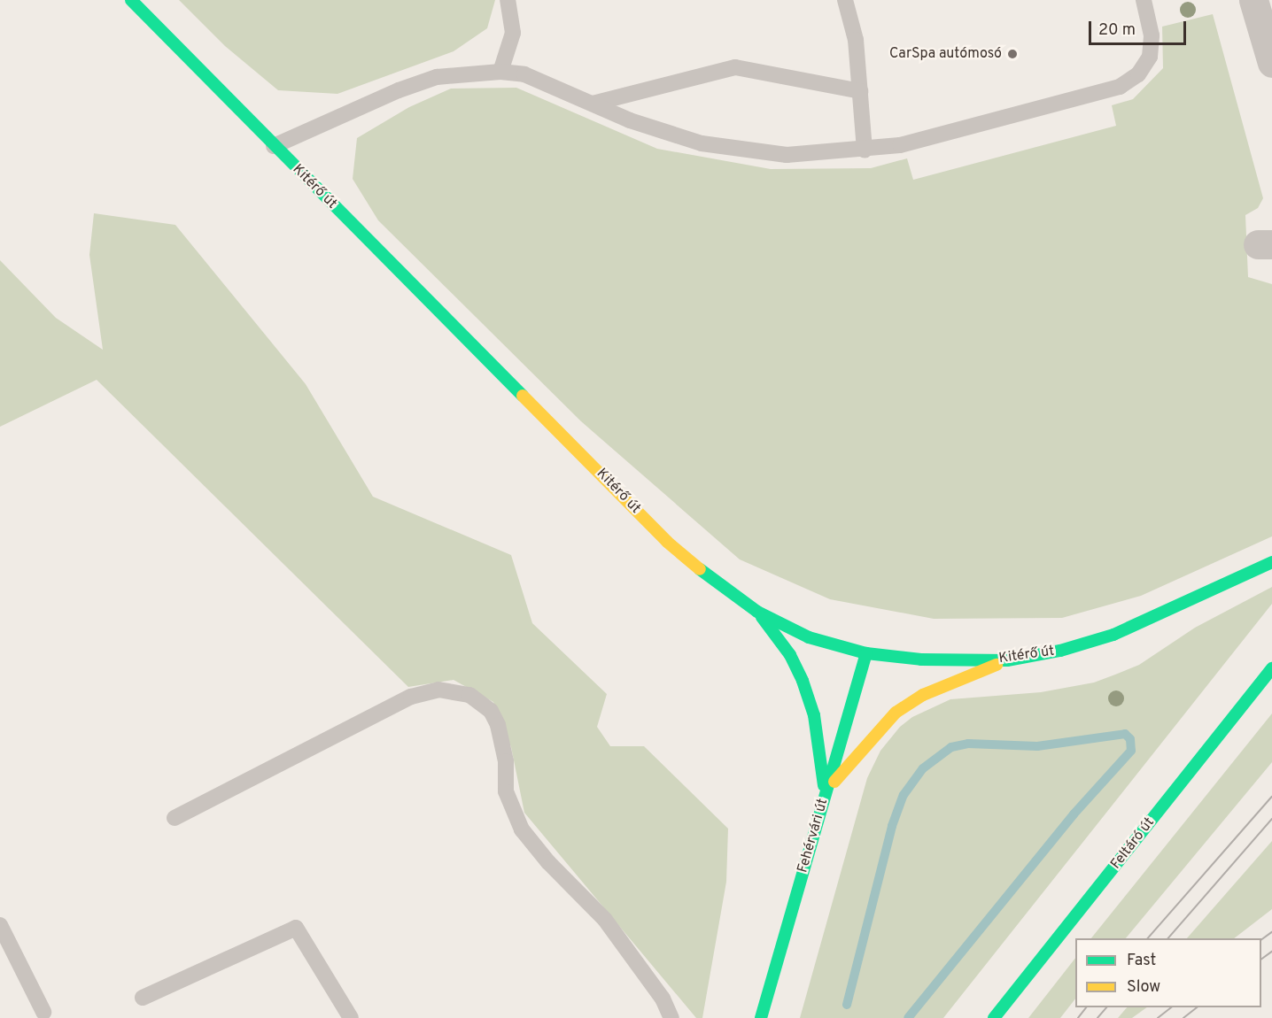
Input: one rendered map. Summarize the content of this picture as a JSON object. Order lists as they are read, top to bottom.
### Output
{
  "streets": {
    "main road": ["Kitérő út", "Fehérvári út", "Feltáró út"]
  },
  "crossings": [
    ["Kitérő út", "Fehérvári út"]
  ],
  "places": ["CarSpa autómosó"],
  "legend": ["Fast", "Slow"],
  "scale_bar": "20 m"
}
